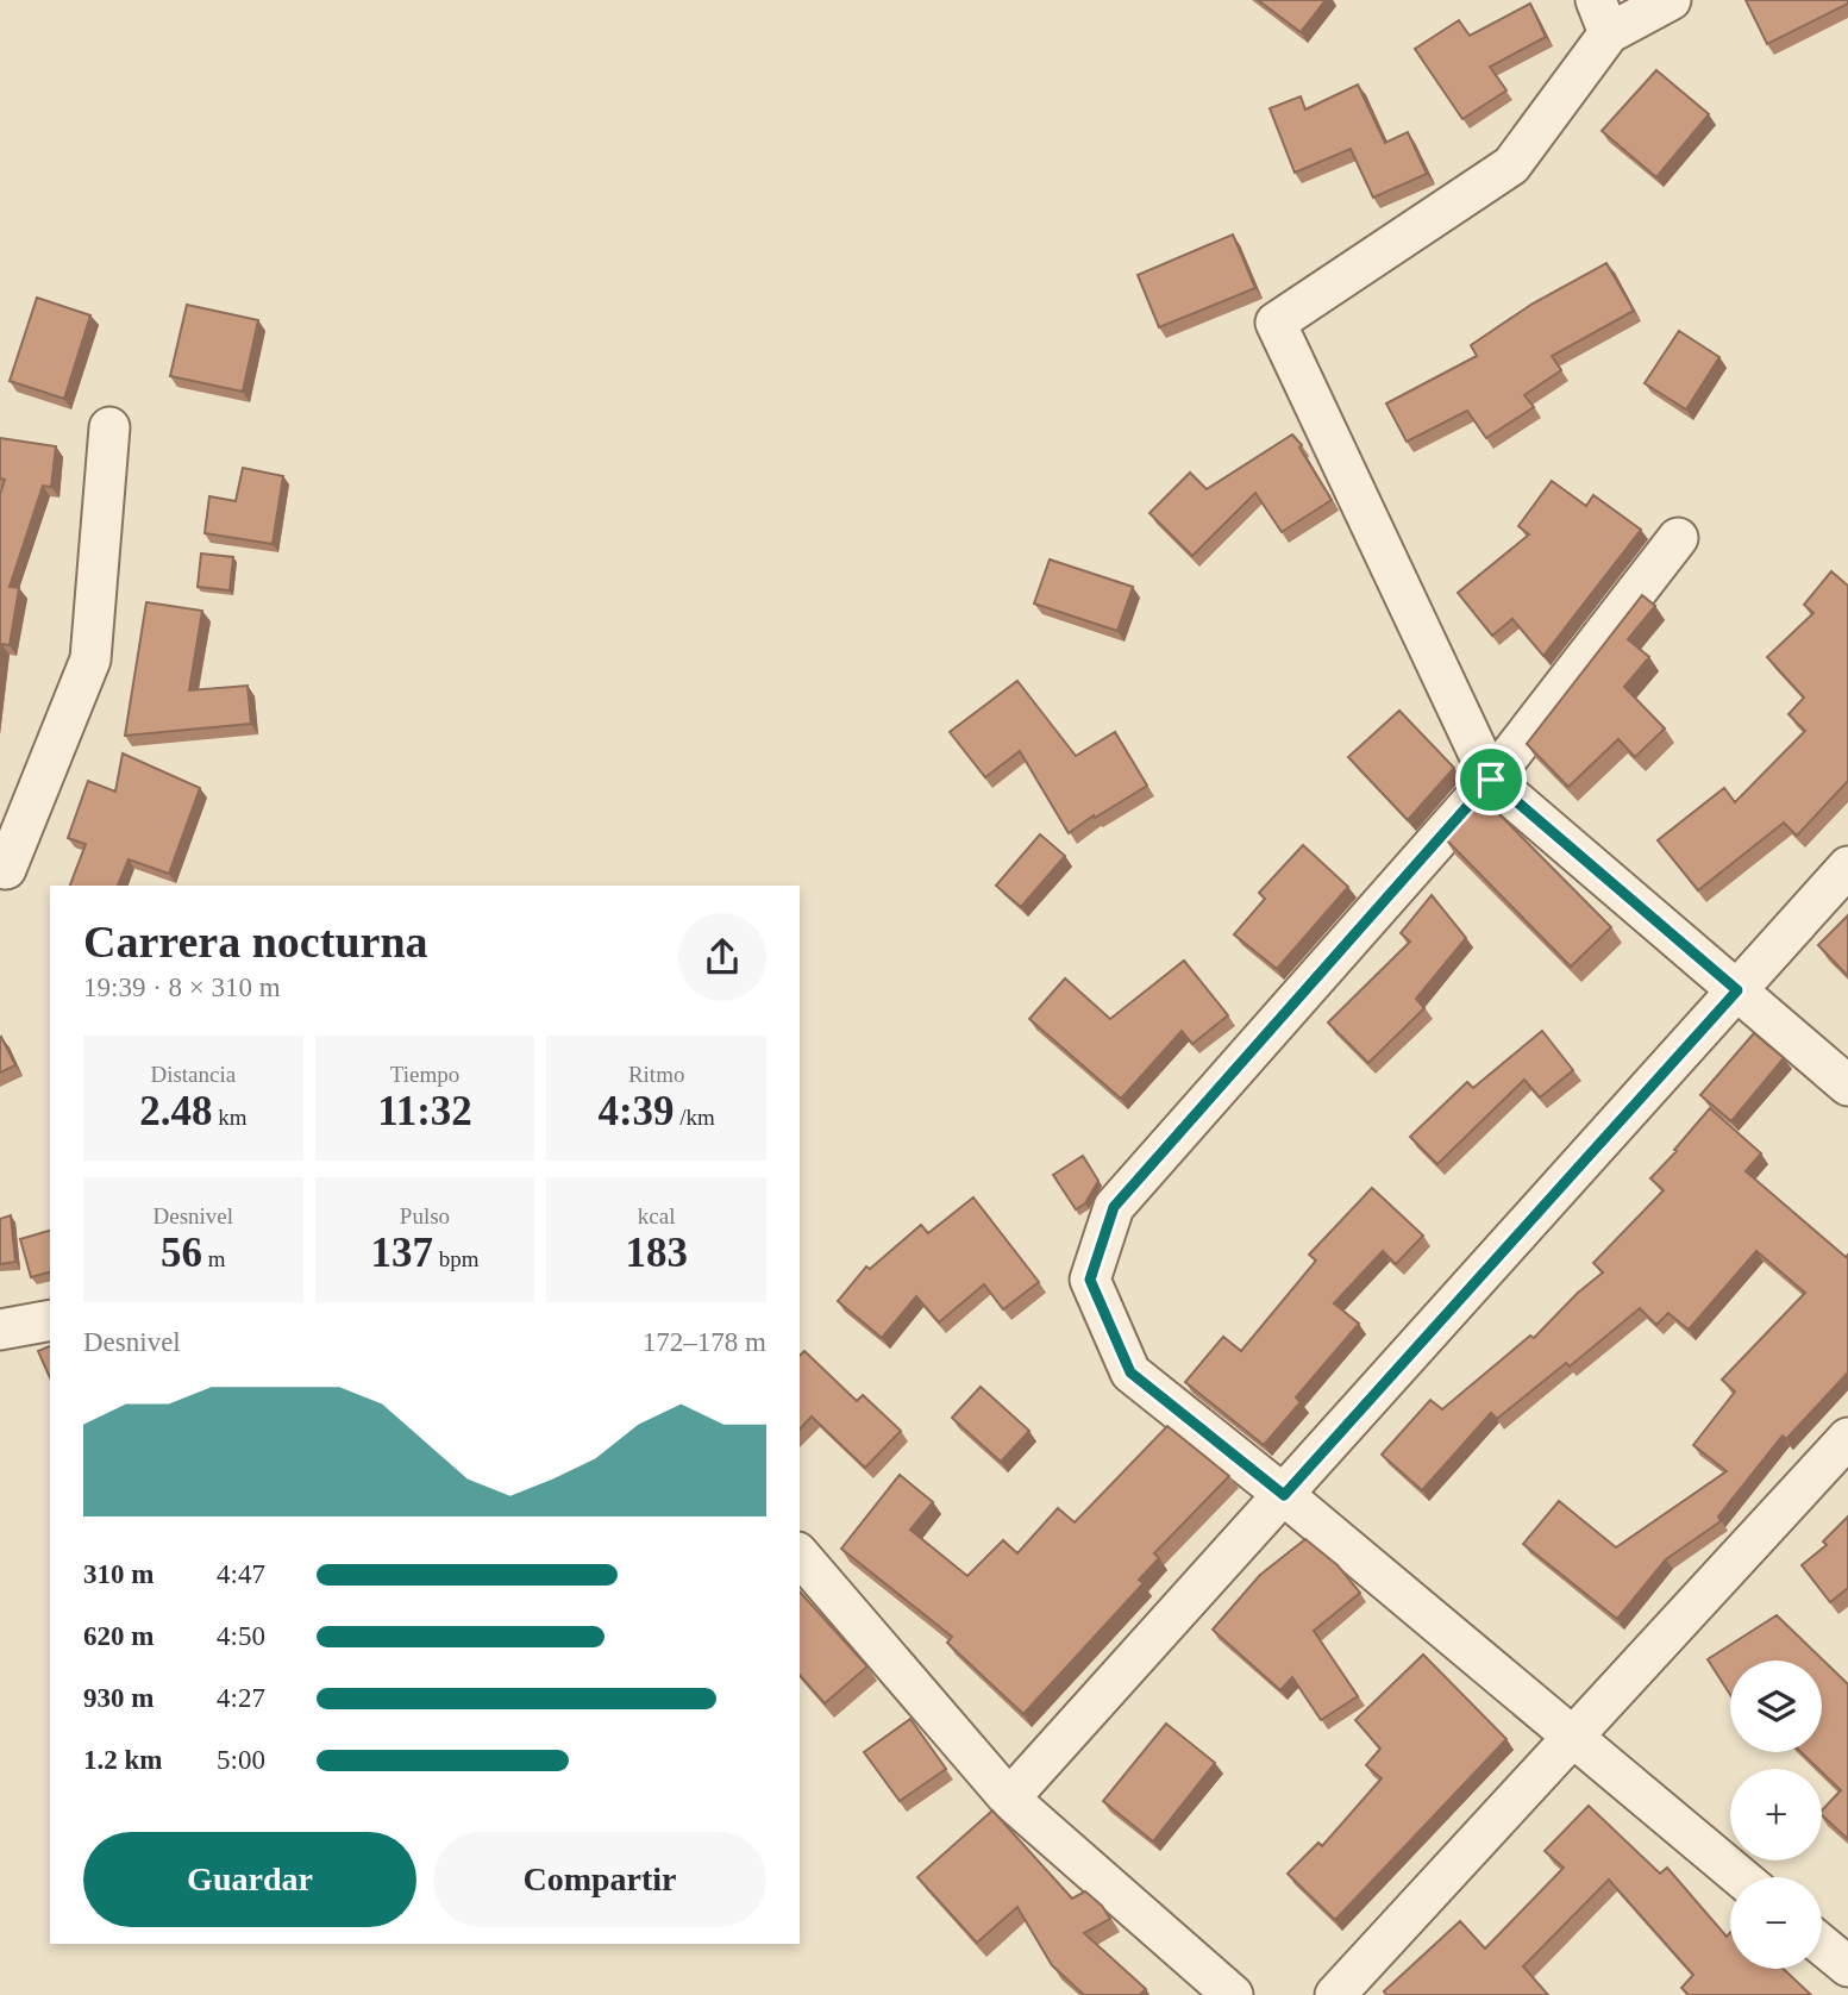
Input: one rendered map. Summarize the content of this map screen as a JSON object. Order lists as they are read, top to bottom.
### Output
{
  "page": {
    "heading": ["Carrera nocturna", "19:39 · 8 × 310 m"],
    "stats": [
      ["Distancia", "2.48 km"],
      ["Tiempo", "11:32"],
      ["Ritmo", "4:39 /km"],
      ["Desnivel", "56 m"],
      ["Pulso", "137 bpm"],
      ["kcal", "183"]
    ],
    "chart": ["Desnivel", "172–178 m"],
    "list": [
      {
        "name": "310 m",
        "note": "4:47"
      },
      {
        "name": "620 m",
        "note": "4:50"
      },
      {
        "name": "930 m",
        "note": "4:27"
      },
      {
        "name": "1.2 km",
        "note": "5:00"
      }
    ],
    "map_buttons": ["+", "−"],
    "buttons": ["Guardar", "Compartir"]
  }
}
